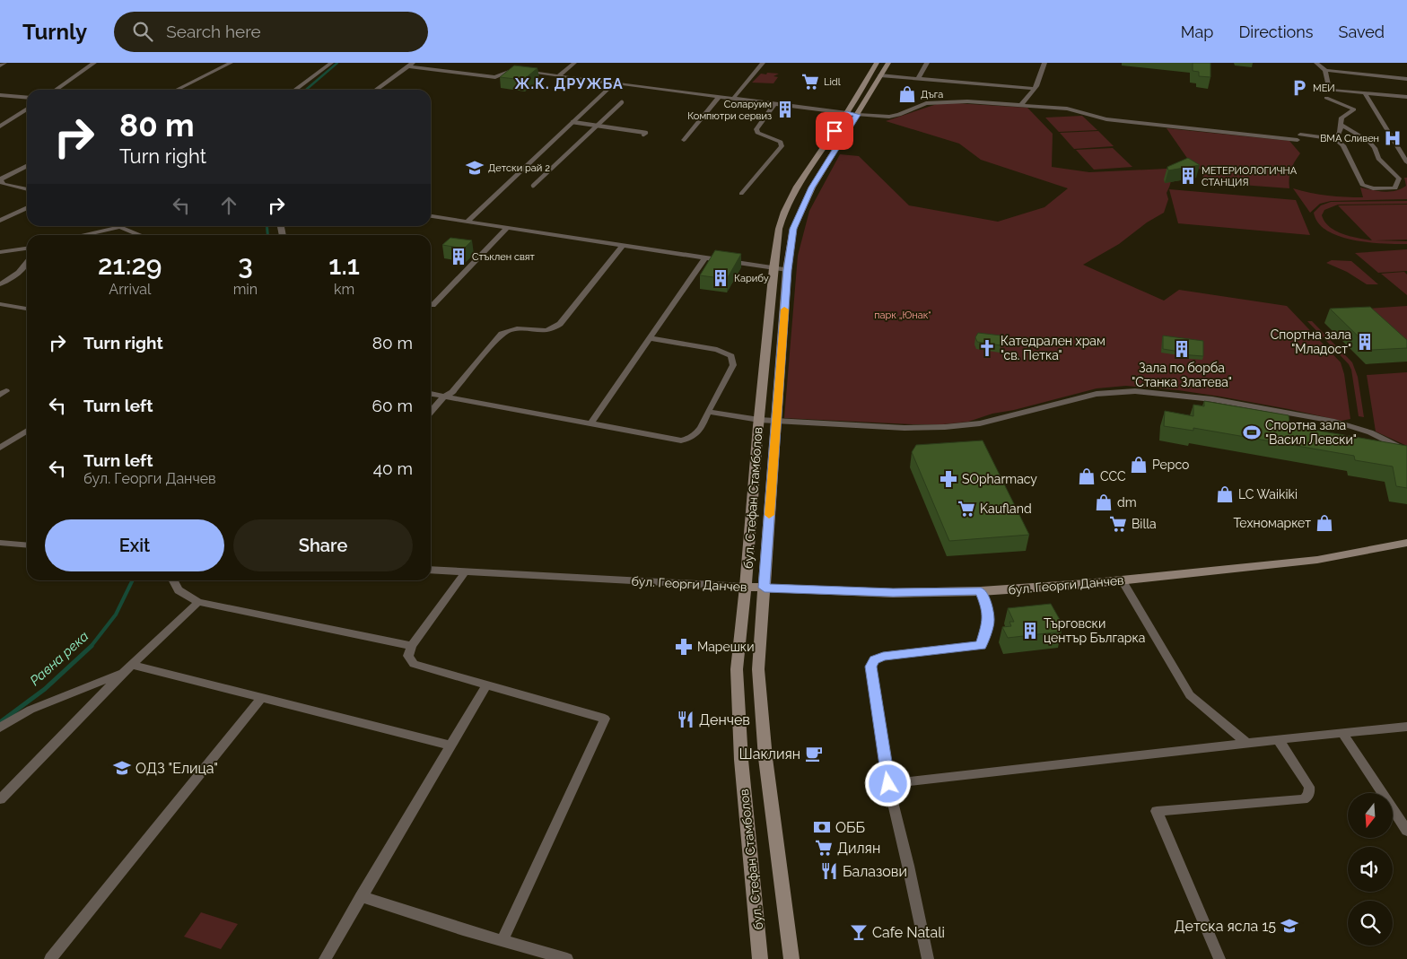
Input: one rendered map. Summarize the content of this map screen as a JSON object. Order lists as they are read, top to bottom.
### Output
{
  "streets": {
    "main road": ["бул. Стефан Стамболов", "бул. Георги Данчев"]
  },
  "crossings": [
    ["бул. Стефан Стамболов", "бул. Георги Данчев"]
  ],
  "districts": ["Ж.К. ДРУЖБА"],
  "water": ["Равна река"],
  "parks": ["парк „Юнак“"],
  "places": {
    "supermarket": [
      "Lidl",
      "Kaufland",
      "Billa",
      "Дилян"
    ],
    "parking": ["МЕИ"],
    "shop": [
      "Дъга",
      "Pepco",
      "CCC",
      "LC Waikiki",
      "dm",
      "Техномаркет"
    ],
    "building": [
      "Соларуим Компютри сервиз",
      "МЕТЕРИОЛОГИЧНА СТАНЦИЯ",
      "Стъклен свят",
      "Карибу",
      "Спортна зала \"Младост\"",
      "Зала по борба \"Станка Златева\"",
      "Търговски център Българка"
    ],
    "hospital": ["ВМА Сливен"],
    "school or university": ["Детски рай 2", "ОДЗ \"Елица\"", "Детска ясла 15"],
    "church": ["Катедрален храм \"св. Петка\""],
    "sports": ["Спортна зала \"Васил Левски\""],
    "pharmacy": ["SOpharmacy", "Марешки"],
    "restaurant": ["Денчев", "Балазови"],
    "cafe": ["Шаклиян"],
    "bank": ["ОББ"],
    "bar": ["Cafe Natali"]
  },
  "north": "bottom",
  "page": {
    "header": "Turnly",
    "search": "Search here",
    "nav": ["Map", "Directions", "Saved"],
    "turn": ["80 m", "Turn right"],
    "eta": [
      "21:29",
      "Arrival",
      "3",
      "min",
      "1.1",
      "km"
    ],
    "list": [
      {
        "name": "Turn right",
        "value": "80 m"
      },
      {
        "name": "Turn left",
        "value": "60 m"
      },
      {
        "name": "Turn left",
        "note": "бул. Георги Данчев",
        "value": "40 m"
      }
    ],
    "buttons": ["Exit", "Share"]
  }
}
